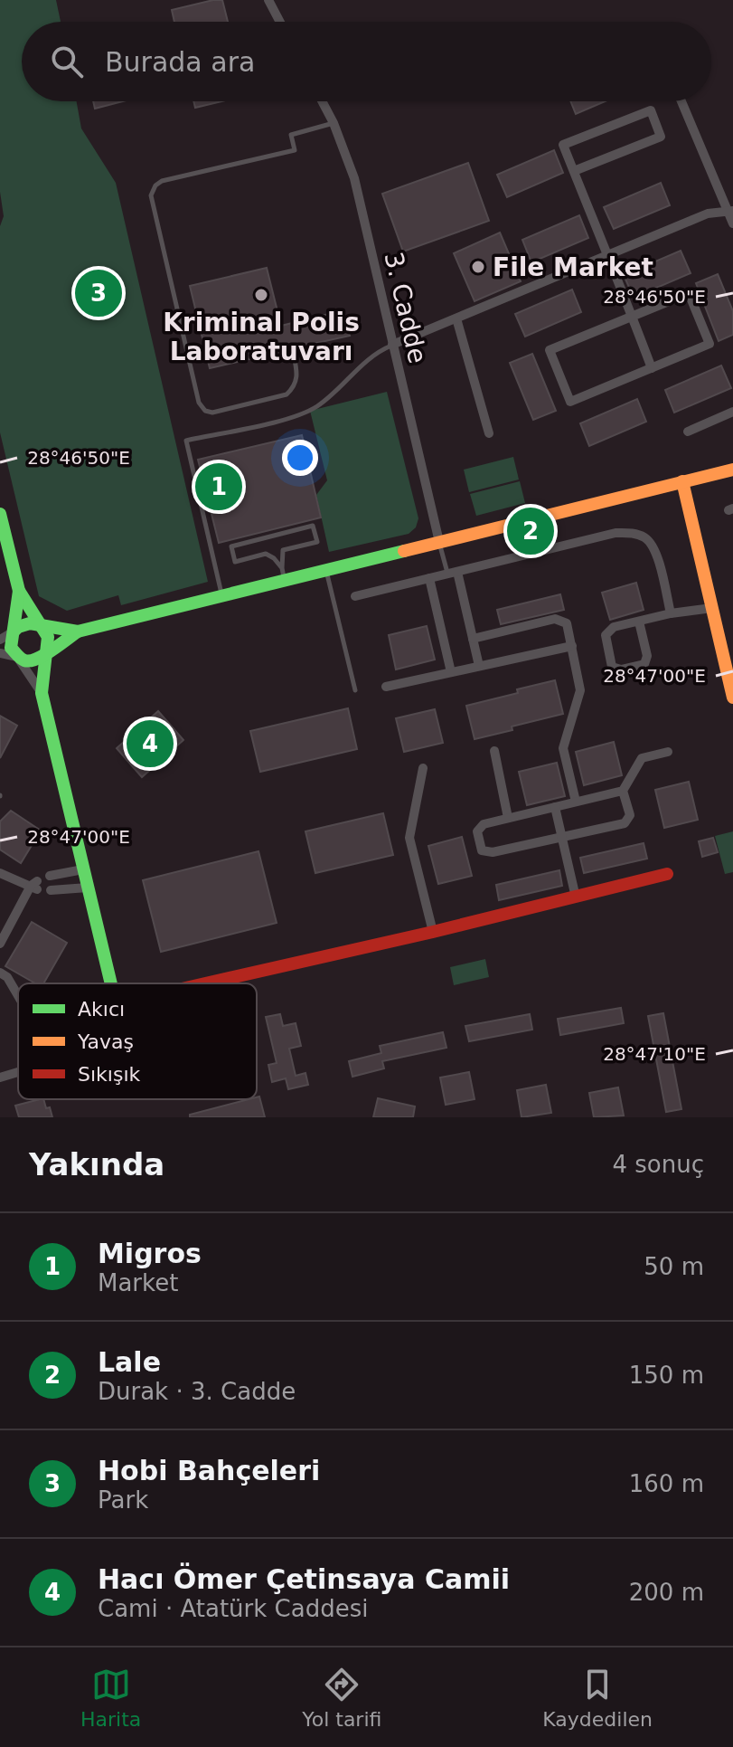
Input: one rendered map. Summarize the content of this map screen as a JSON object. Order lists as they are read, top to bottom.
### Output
{
  "streets": {
    "street": ["3. Cadde"]
  },
  "places": ["File Market", "Kriminal Polis Laboratuvarı"],
  "legend": ["Akıcı", "Yavaş", "Sıkışık"],
  "page": {
    "search": "Burada ara",
    "pins": [
      "3",
      "1",
      "2",
      "4"
    ],
    "heading": ["Yakında", "4 sonuç"],
    "list": [
      {
        "mark": "1",
        "name": "Migros",
        "note": "Market",
        "value": "50 m"
      },
      {
        "mark": "2",
        "name": "Lale",
        "note": "Durak · 3. Cadde",
        "value": "150 m"
      },
      {
        "mark": "3",
        "name": "Hobi Bahçeleri",
        "note": "Park",
        "value": "160 m"
      },
      {
        "mark": "4",
        "name": "Hacı Ömer Çetinsaya Camii",
        "note": "Cami · Atatürk Caddesi",
        "value": "200 m"
      }
    ],
    "nav": ["Harita", "Yol tarifi", "Kaydedilen"]
  },
  "coordinates": ["28°46'50\"E", "28°47'00\"E", "28°47'10\"E"]
}
